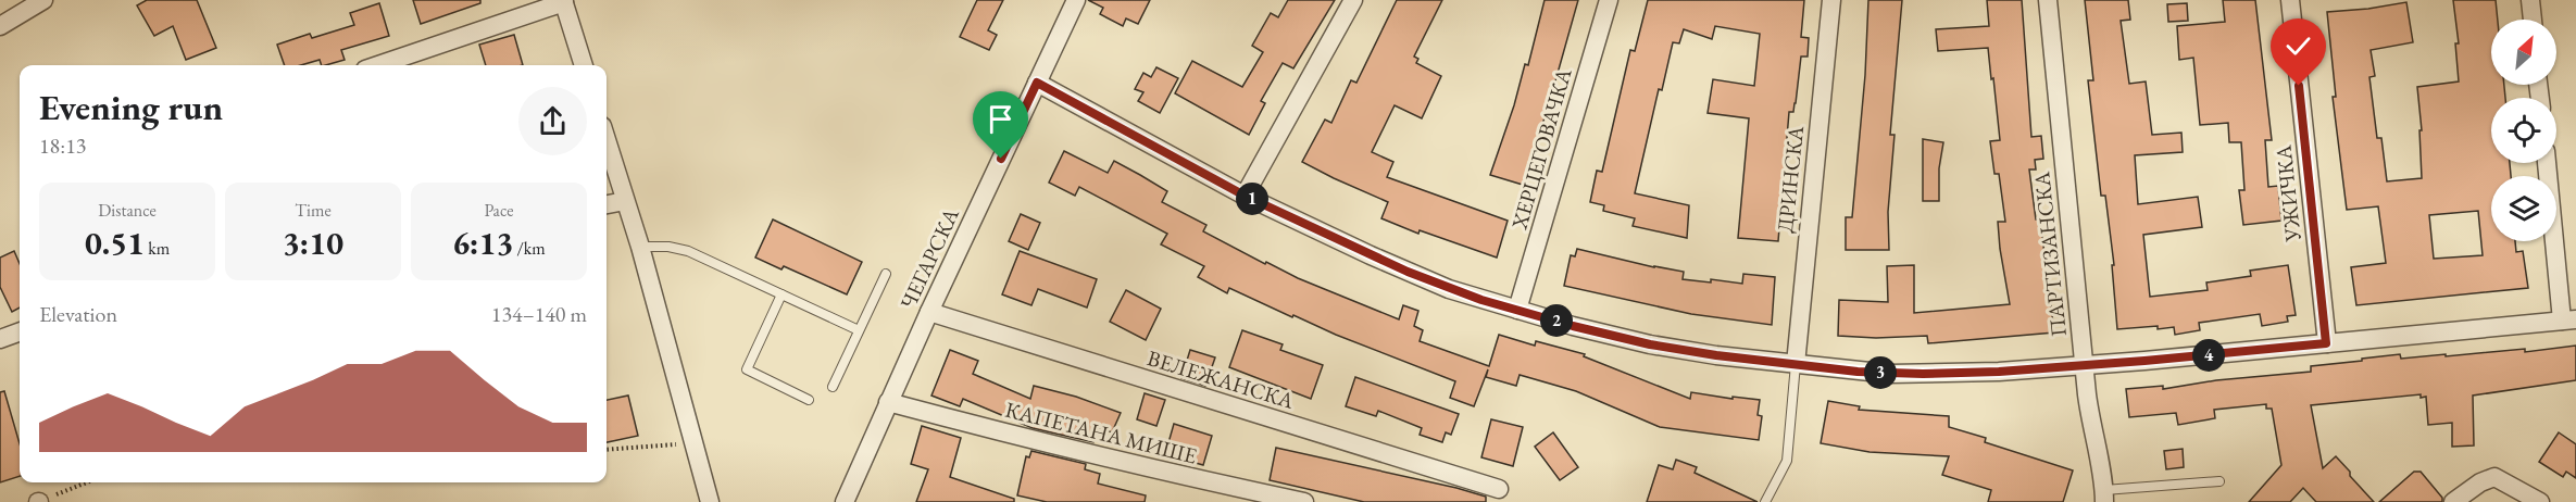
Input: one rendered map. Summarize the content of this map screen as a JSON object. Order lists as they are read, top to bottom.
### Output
{
  "streets": {
    "street": [
      "ХЕРЦЕГОВАЧКА",
      "ДРИНСКА",
      "УЖИЧКА",
      "ПАРТИЗАНСКА",
      "ЧЕГАРСКА",
      "ВЕЛЕЖАНСКА",
      "КАПЕТАНА МИШЕ"
    ]
  },
  "crossings": [
    ["ЧЕГАРСКА", "ВЕЛЕЖАНСКА"],
    ["ЧЕГАРСКА", "КАПЕТАНА МИШЕ"]
  ],
  "north": "top right",
  "page": {
    "heading": ["Evening run", "18:13"],
    "stats": [
      ["Distance", "0.51 km"],
      ["Time", "3:10"],
      ["Pace", "6:13 /km"]
    ],
    "pins": [
      "1",
      "2",
      "4",
      "3"
    ],
    "chart": ["Elevation", "134–140 m"]
  }
}
